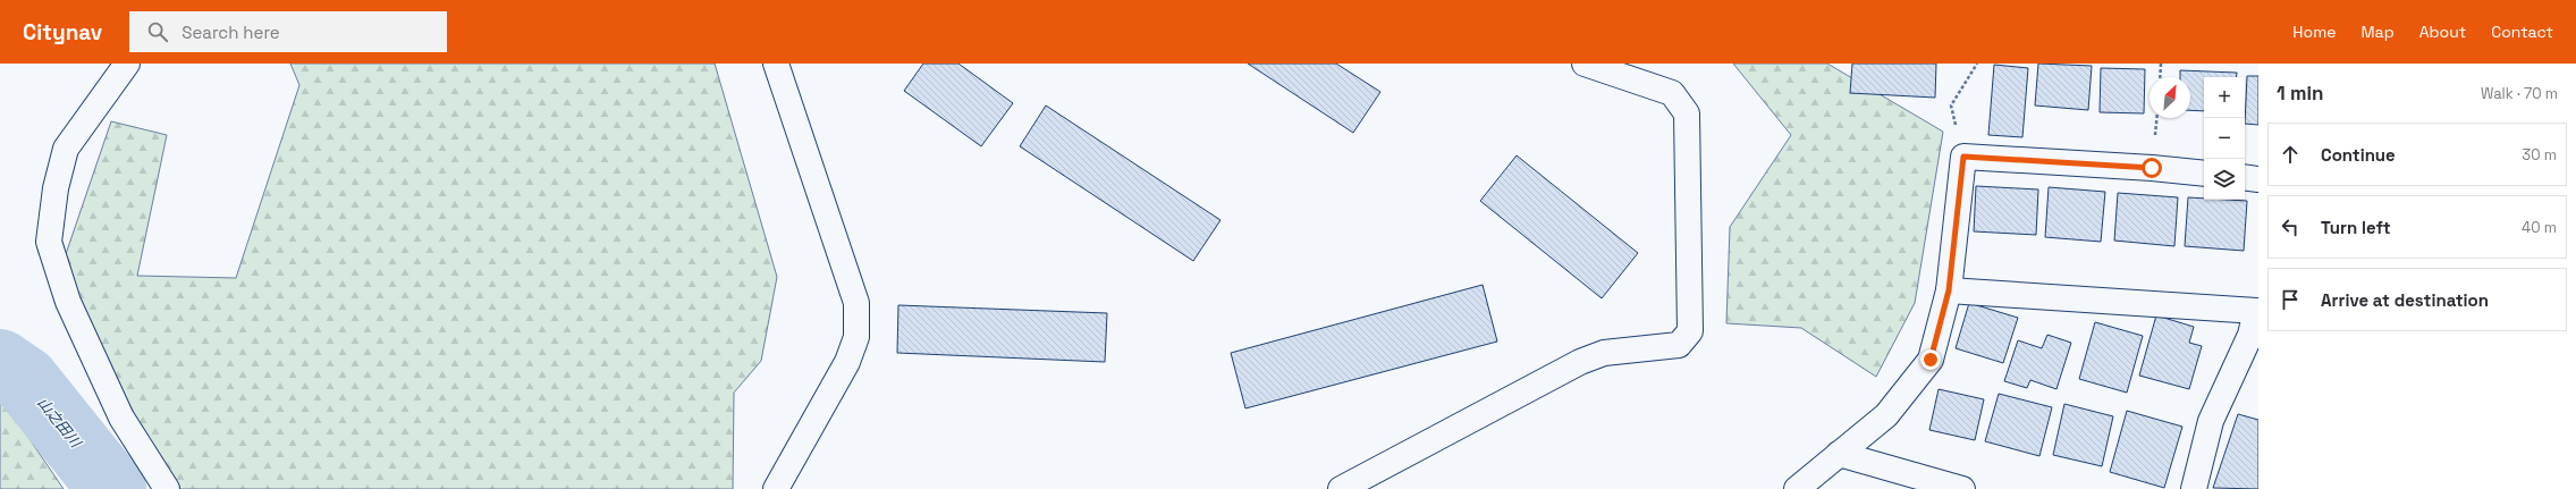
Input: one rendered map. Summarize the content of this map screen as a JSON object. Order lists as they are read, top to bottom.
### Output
{
  "water": ["山之田川"],
  "north": "top right",
  "page": {
    "header": "Citynav",
    "search": "Search here",
    "nav": [
      "Home",
      "Map",
      "About",
      "Contact"
    ],
    "heading": ["1 min", "Walk · 70 m"],
    "map_buttons": ["+", "−"],
    "list": [
      ["Continue", "30 m"],
      ["Turn left", "40 m"],
      "Arrive at destination"
    ]
  }
}
